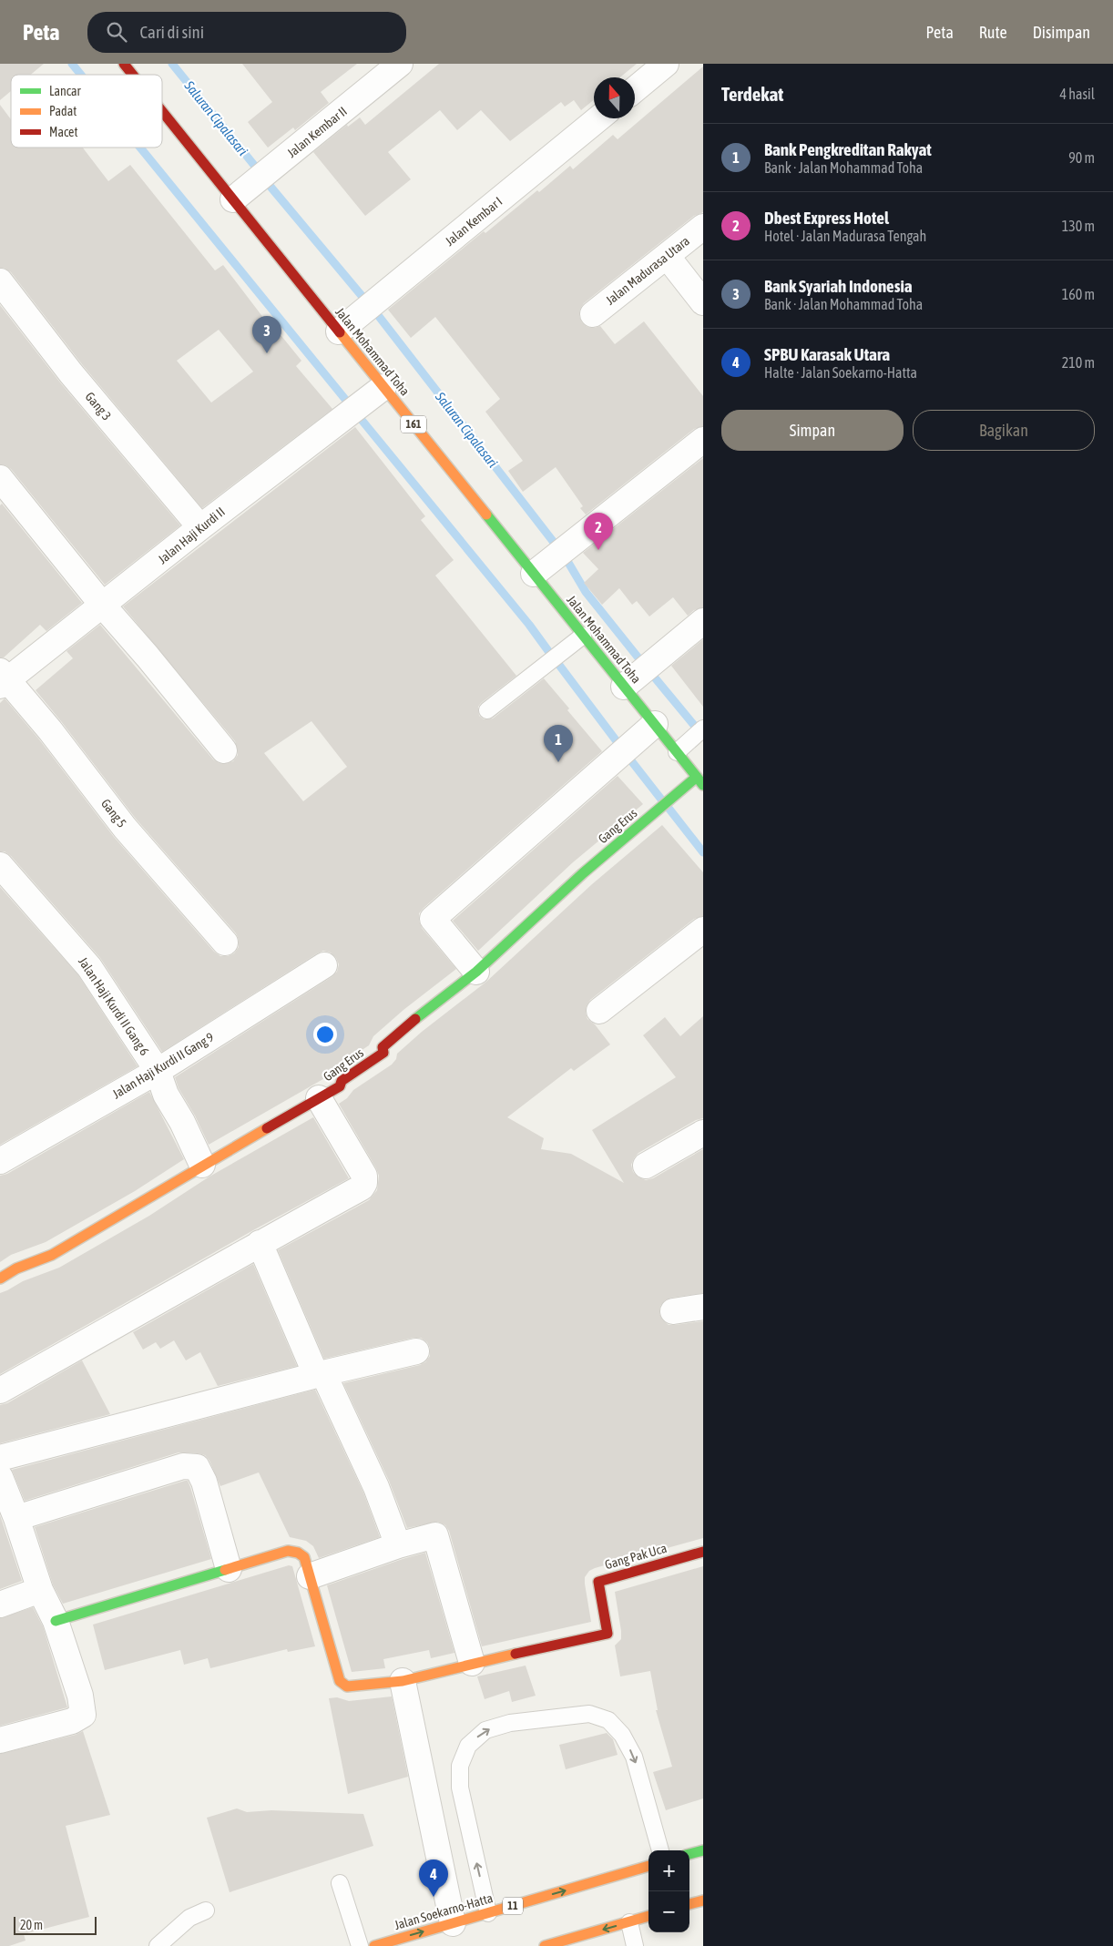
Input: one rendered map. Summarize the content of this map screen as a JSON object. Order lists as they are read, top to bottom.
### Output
{
  "streets": {
    "main road": [
      "Jalan Mohammad Toha",
      "161",
      "Gang Erus",
      "Gang Pak Uca",
      "11",
      "Jalan Soekarno-Hatta"
    ],
    "street": [
      "Jalan Kembar II",
      "Jalan Kembar I",
      "Jalan Madurasa Utara",
      "Gang 3",
      "Jalan Haji Kurdi II",
      "Gang 5",
      "Jalan Haji Kurdi II Gang 6",
      "Jalan Haji Kurdi II Gang 9"
    ]
  },
  "crossings": [
    ["Jalan Kembar II", "Jalan Mohammad Toha"],
    ["Jalan Kembar I", "Jalan Mohammad Toha"],
    ["Jalan Mohammad Toha", "Jalan Haji Kurdi II"],
    ["Jalan Mohammad Toha", "Gang Erus"],
    ["Gang 3", "Jalan Haji Kurdi II"],
    ["Jalan Haji Kurdi II", "Gang 5"],
    ["Gang Erus", "Jalan Haji Kurdi II Gang 6"],
    ["Jalan Haji Kurdi II Gang 6", "Jalan Haji Kurdi II Gang 9"]
  ],
  "water": ["Saluran Cipalasari"],
  "legend": ["Lancar", "Padat", "Macet"],
  "scale_bar": "20 m",
  "north": "top",
  "page": {
    "header": "Peta",
    "search": "Cari di sini",
    "nav": ["Peta", "Rute", "Disimpan"],
    "heading": ["Terdekat", "4 hasil"],
    "list": [
      {
        "mark": "1",
        "name": "Bank Pengkreditan Rakyat",
        "note": "Bank · Jalan Mohammad Toha",
        "value": "90 m"
      },
      {
        "mark": "2",
        "name": "Dbest Express Hotel",
        "note": "Hotel · Jalan Madurasa Tengah",
        "value": "130 m"
      },
      {
        "mark": "3",
        "name": "Bank Syariah Indonesia",
        "note": "Bank · Jalan Mohammad Toha",
        "value": "160 m"
      },
      {
        "mark": "4",
        "name": "SPBU Karasak Utara",
        "note": "Halte · Jalan Soekarno-Hatta",
        "value": "210 m"
      }
    ],
    "pins": [
      "3",
      "2",
      "1",
      "4"
    ],
    "buttons": ["Simpan", "Bagikan"],
    "map_buttons": ["+", "−"],
    "scale": "20 m"
  }
}
